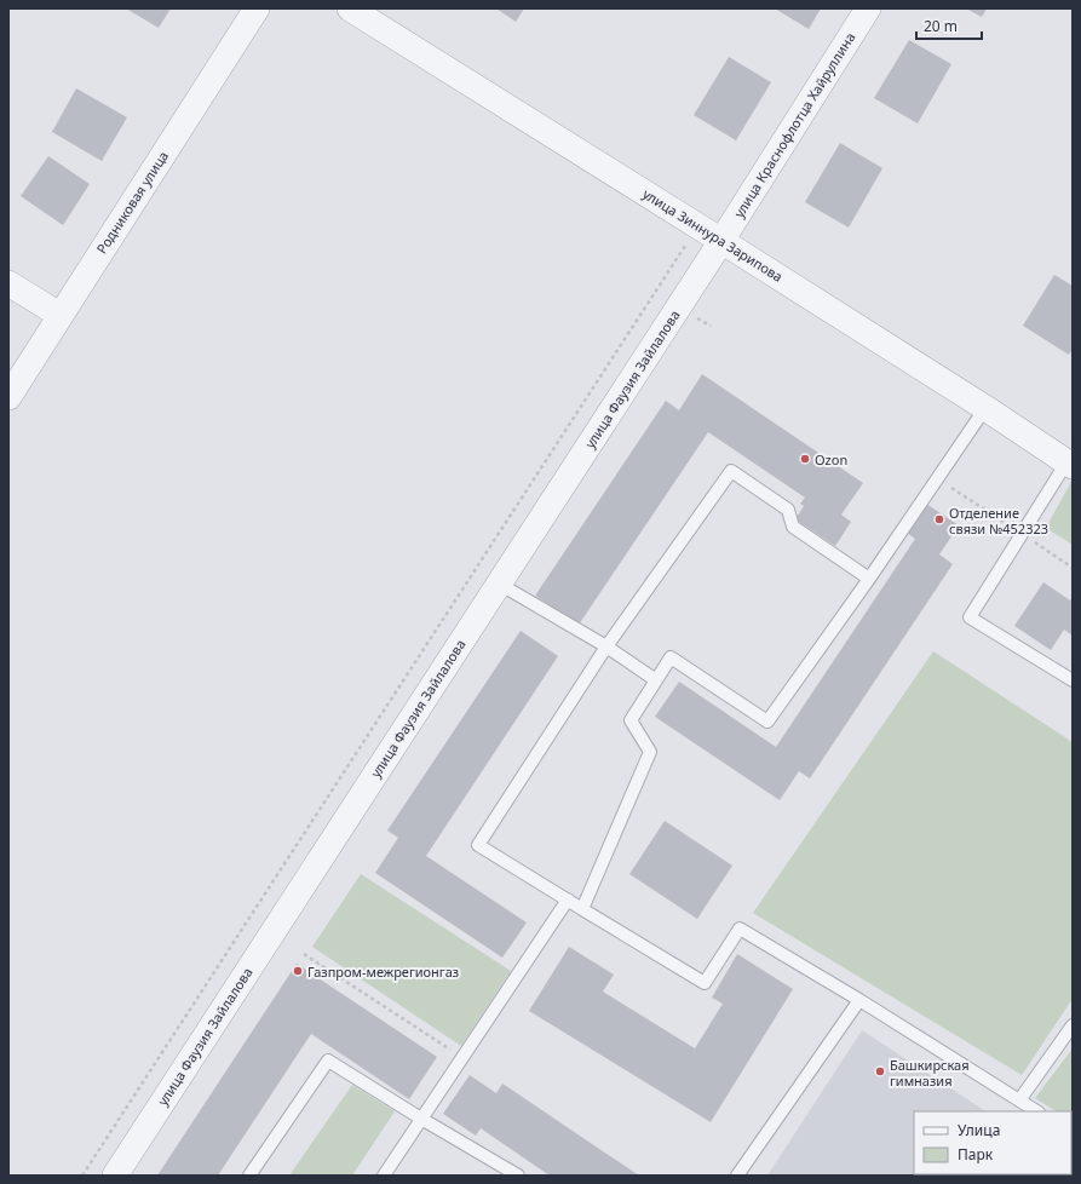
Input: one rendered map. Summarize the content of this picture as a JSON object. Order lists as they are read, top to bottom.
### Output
{
  "streets": {
    "street": [
      "улица Краснофлотца Хайруллина",
      "Родниковая улица",
      "улица Зиннура Зарипова",
      "улица Фаузия Зайлалова"
    ]
  },
  "crossings": [
    ["улица Краснофлотца Хайруллина", "улица Зиннура Зарипова"],
    ["улица Краснофлотца Хайруллина", "улица Фаузия Зайлалова"],
    ["улица Зиннура Зарипова", "улица Фаузия Зайлалова"]
  ],
  "places": [
    "Ozon",
    "Отделение связи №452323",
    "Газпром-межрегионгаз",
    "Башкирская гимназия"
  ],
  "legend": ["Улица", "Парк"],
  "scale_bar": "20 m"
}
